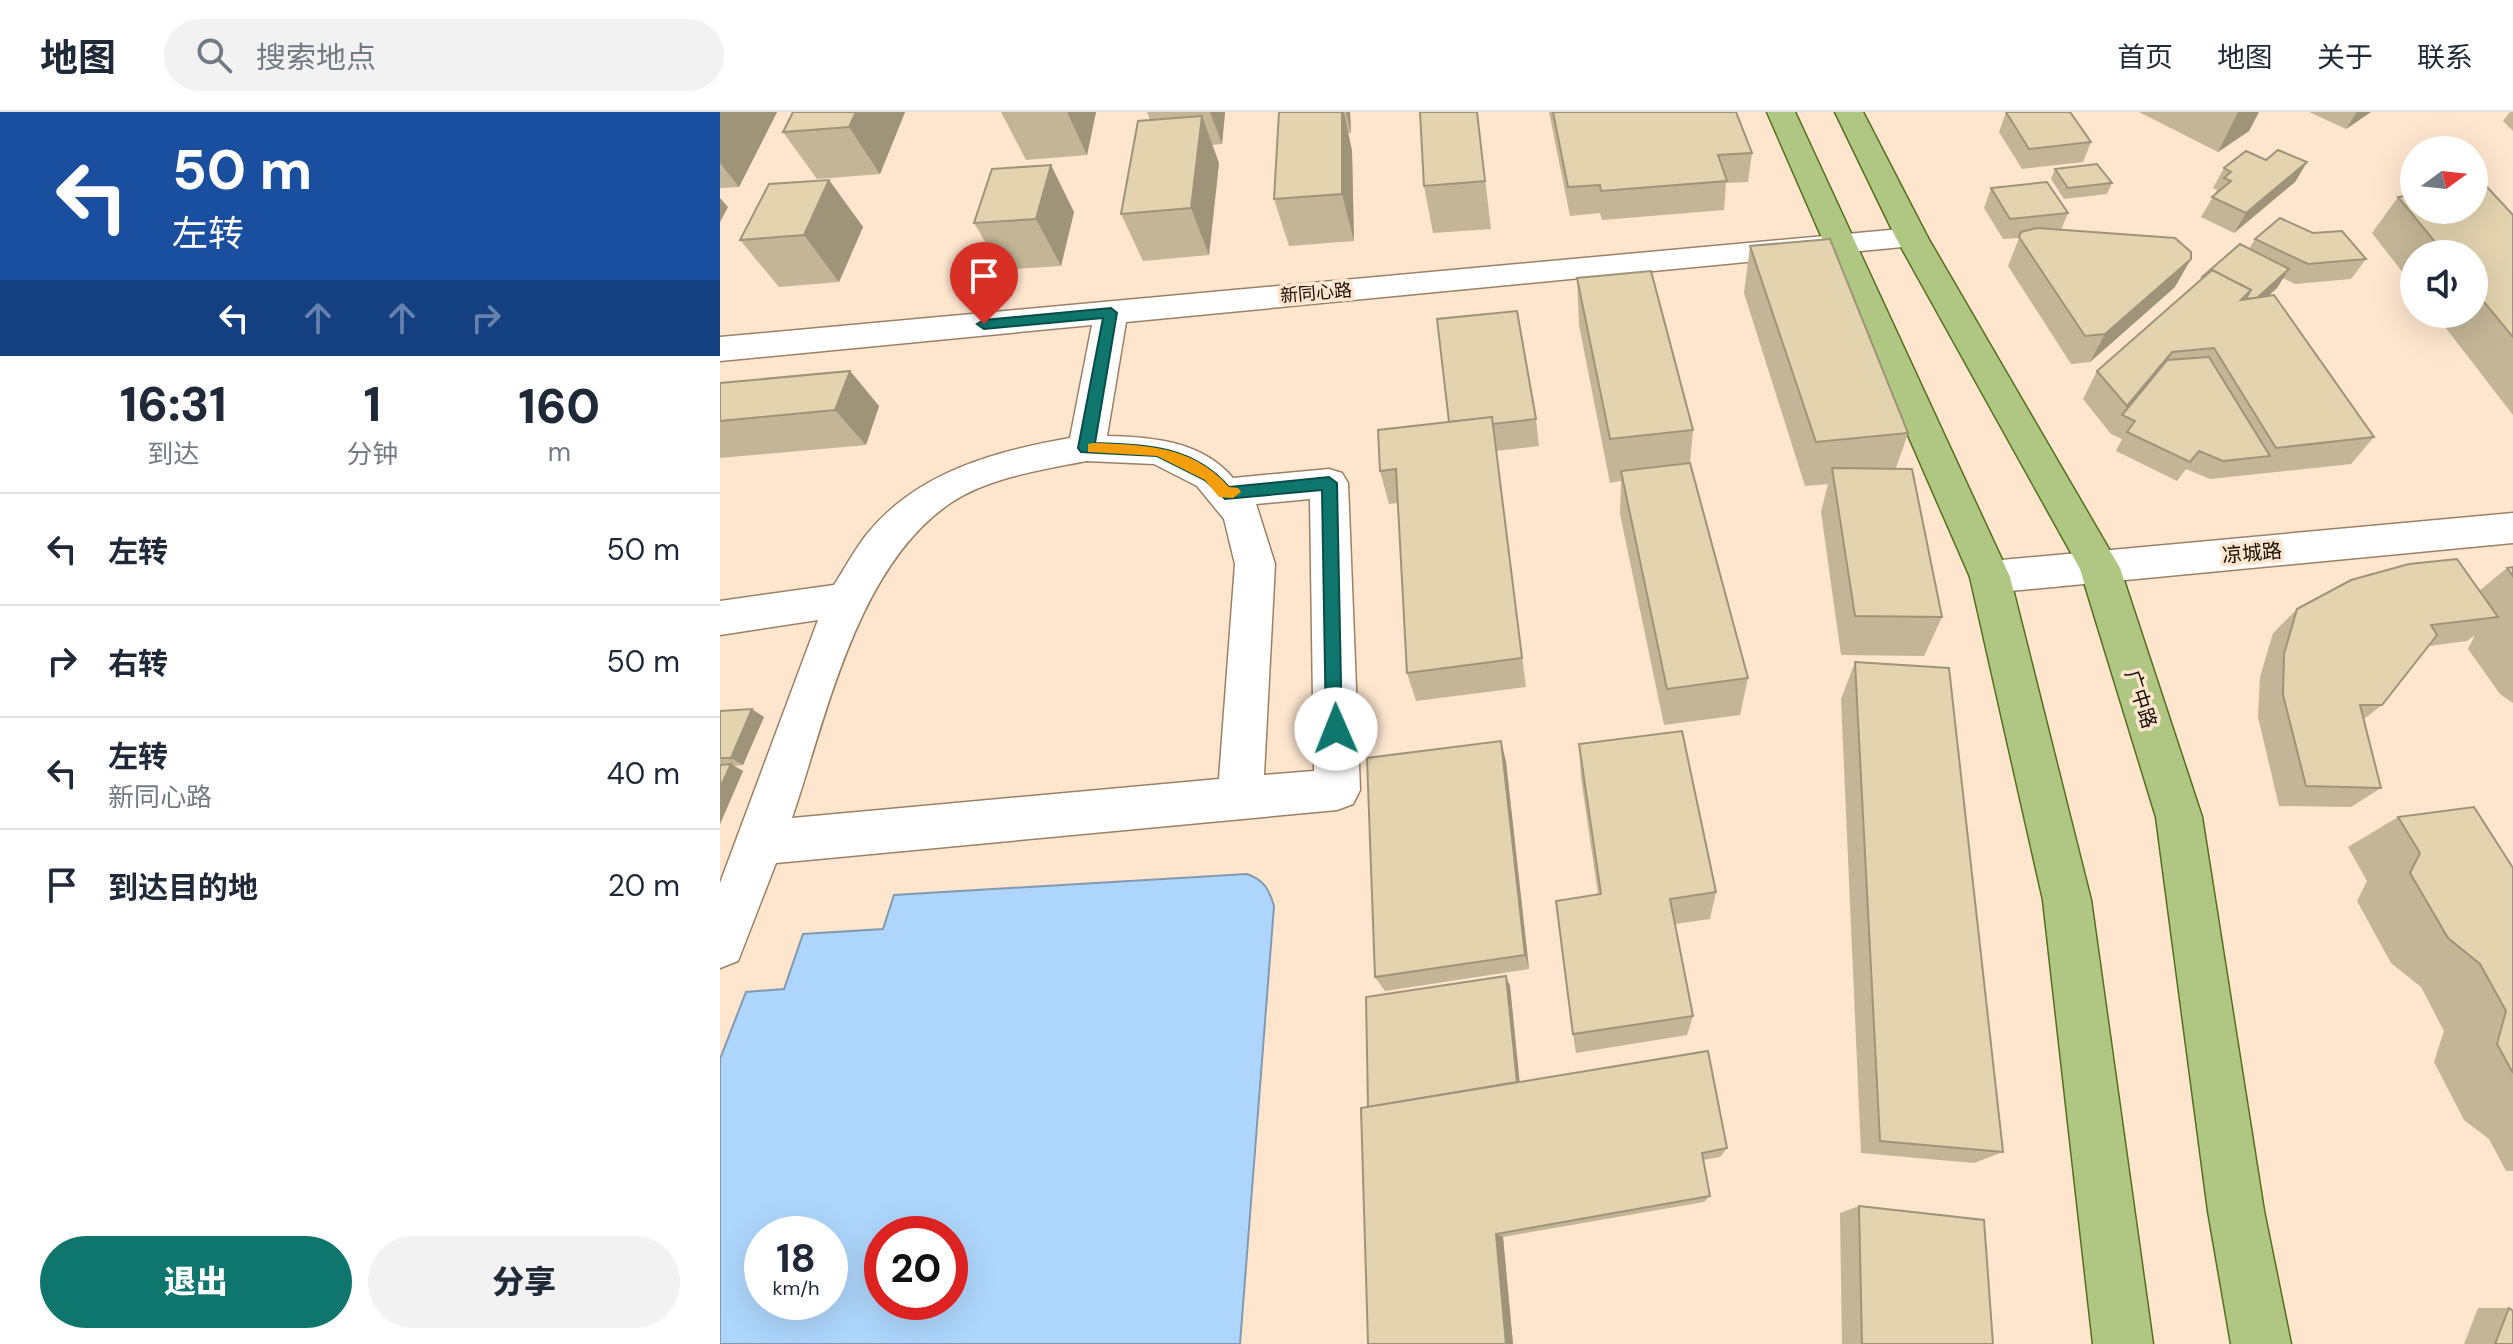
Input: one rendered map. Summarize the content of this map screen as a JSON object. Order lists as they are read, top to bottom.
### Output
{
  "streets": {
    "main road": ["广中路"],
    "street": ["新同心路", "凉城路"]
  },
  "crossings": [
    ["新同心路", "广中路"],
    ["凉城路", "广中路"]
  ],
  "north": "right",
  "page": {
    "header": "地图",
    "search": "搜索地点",
    "nav": [
      "首页",
      "地图",
      "关于",
      "联系"
    ],
    "turn": ["50 m", "左转"],
    "eta": [
      "16:31",
      "到达",
      "1",
      "分钟",
      "160",
      "m"
    ],
    "list": [
      {
        "name": "左转",
        "value": "50 m"
      },
      {
        "name": "右转",
        "value": "50 m"
      },
      {
        "name": "左转",
        "note": "新同心路",
        "value": "40 m"
      },
      {
        "name": "到达目的地",
        "value": "20 m"
      }
    ],
    "speed": "18 km/h",
    "limit": "20",
    "buttons": ["退出", "分享"]
  }
}
